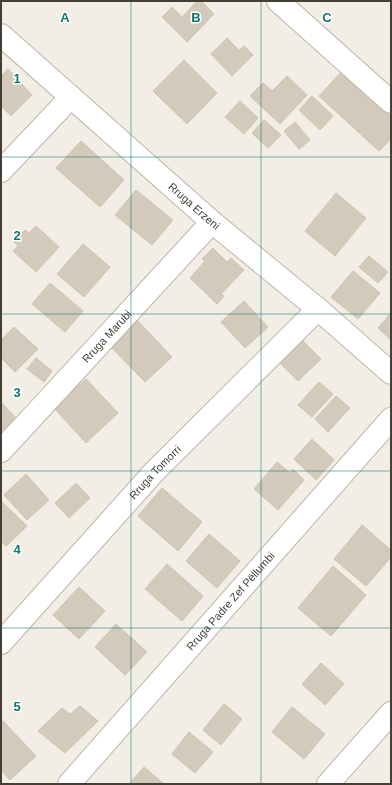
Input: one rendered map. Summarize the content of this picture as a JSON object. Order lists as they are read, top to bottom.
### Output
{
  "streets": {
    "street": [
      "Rruga Erzeni",
      "Rruga Marubi",
      "Rruga Tomorri",
      "Rruga Padre Zef Pëllumbi"
    ]
  },
  "crossings": [
    ["Rruga Erzeni", "Rruga Marubi"],
    ["Rruga Erzeni", "Rruga Tomorri"]
  ],
  "grid": {
    "columns": ["A", "B", "C"],
    "rows": [
      "1",
      "2",
      "3",
      "4",
      "5"
    ]
  }
}
